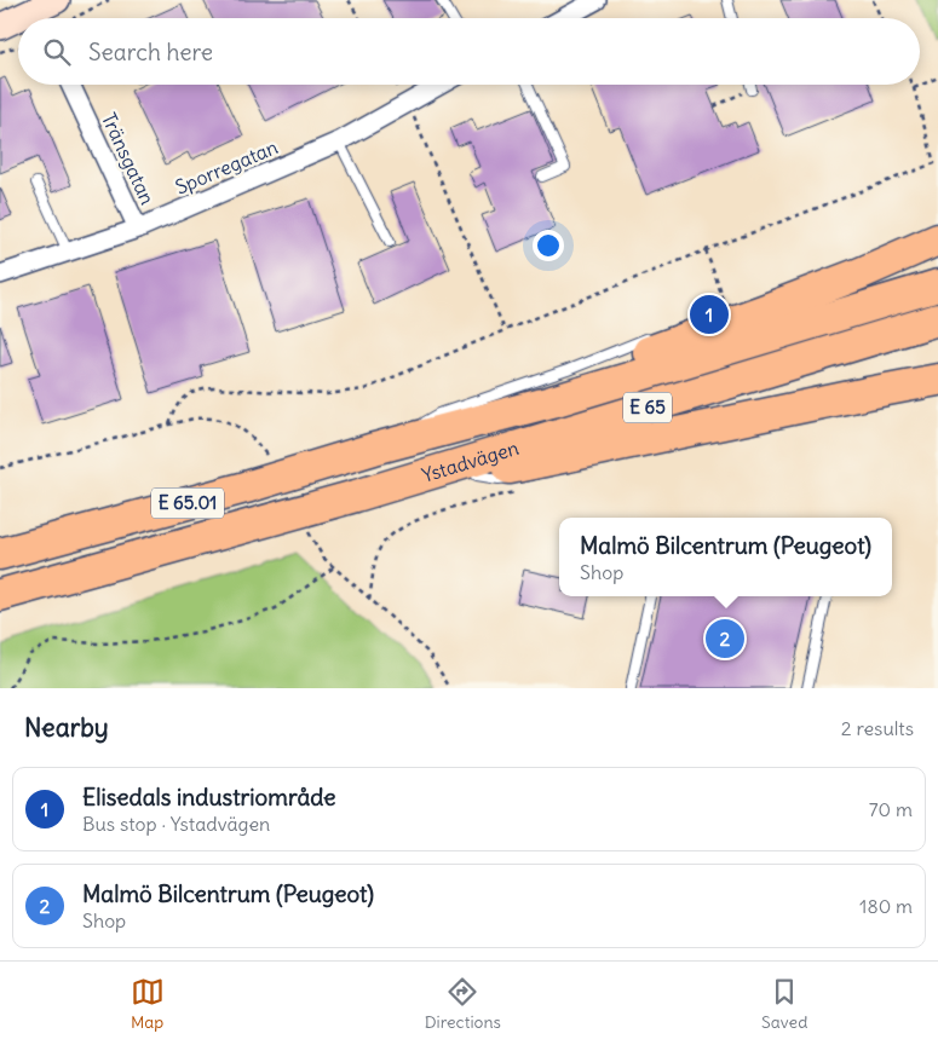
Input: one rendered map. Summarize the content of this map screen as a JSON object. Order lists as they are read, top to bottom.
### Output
{
  "streets": {
    "highway": ["E 65", "Ystadvägen", "E 65.01"],
    "street": ["Tränsgatan", "Sporregatan"]
  },
  "crossings": [
    ["Tränsgatan", "Sporregatan"]
  ],
  "page": {
    "search": "Search here",
    "pins": ["1", "2"],
    "popup": ["Malmö Bilcentrum (Peugeot)", "Shop"],
    "heading": ["Nearby", "2 results"],
    "list": [
      {
        "mark": "1",
        "name": "Elisedals industriområde",
        "note": "Bus stop · Ystadvägen",
        "value": "70 m"
      },
      {
        "mark": "2",
        "name": "Malmö Bilcentrum (Peugeot)",
        "note": "Shop",
        "value": "180 m"
      }
    ],
    "nav": ["Map", "Directions", "Saved"]
  }
}
